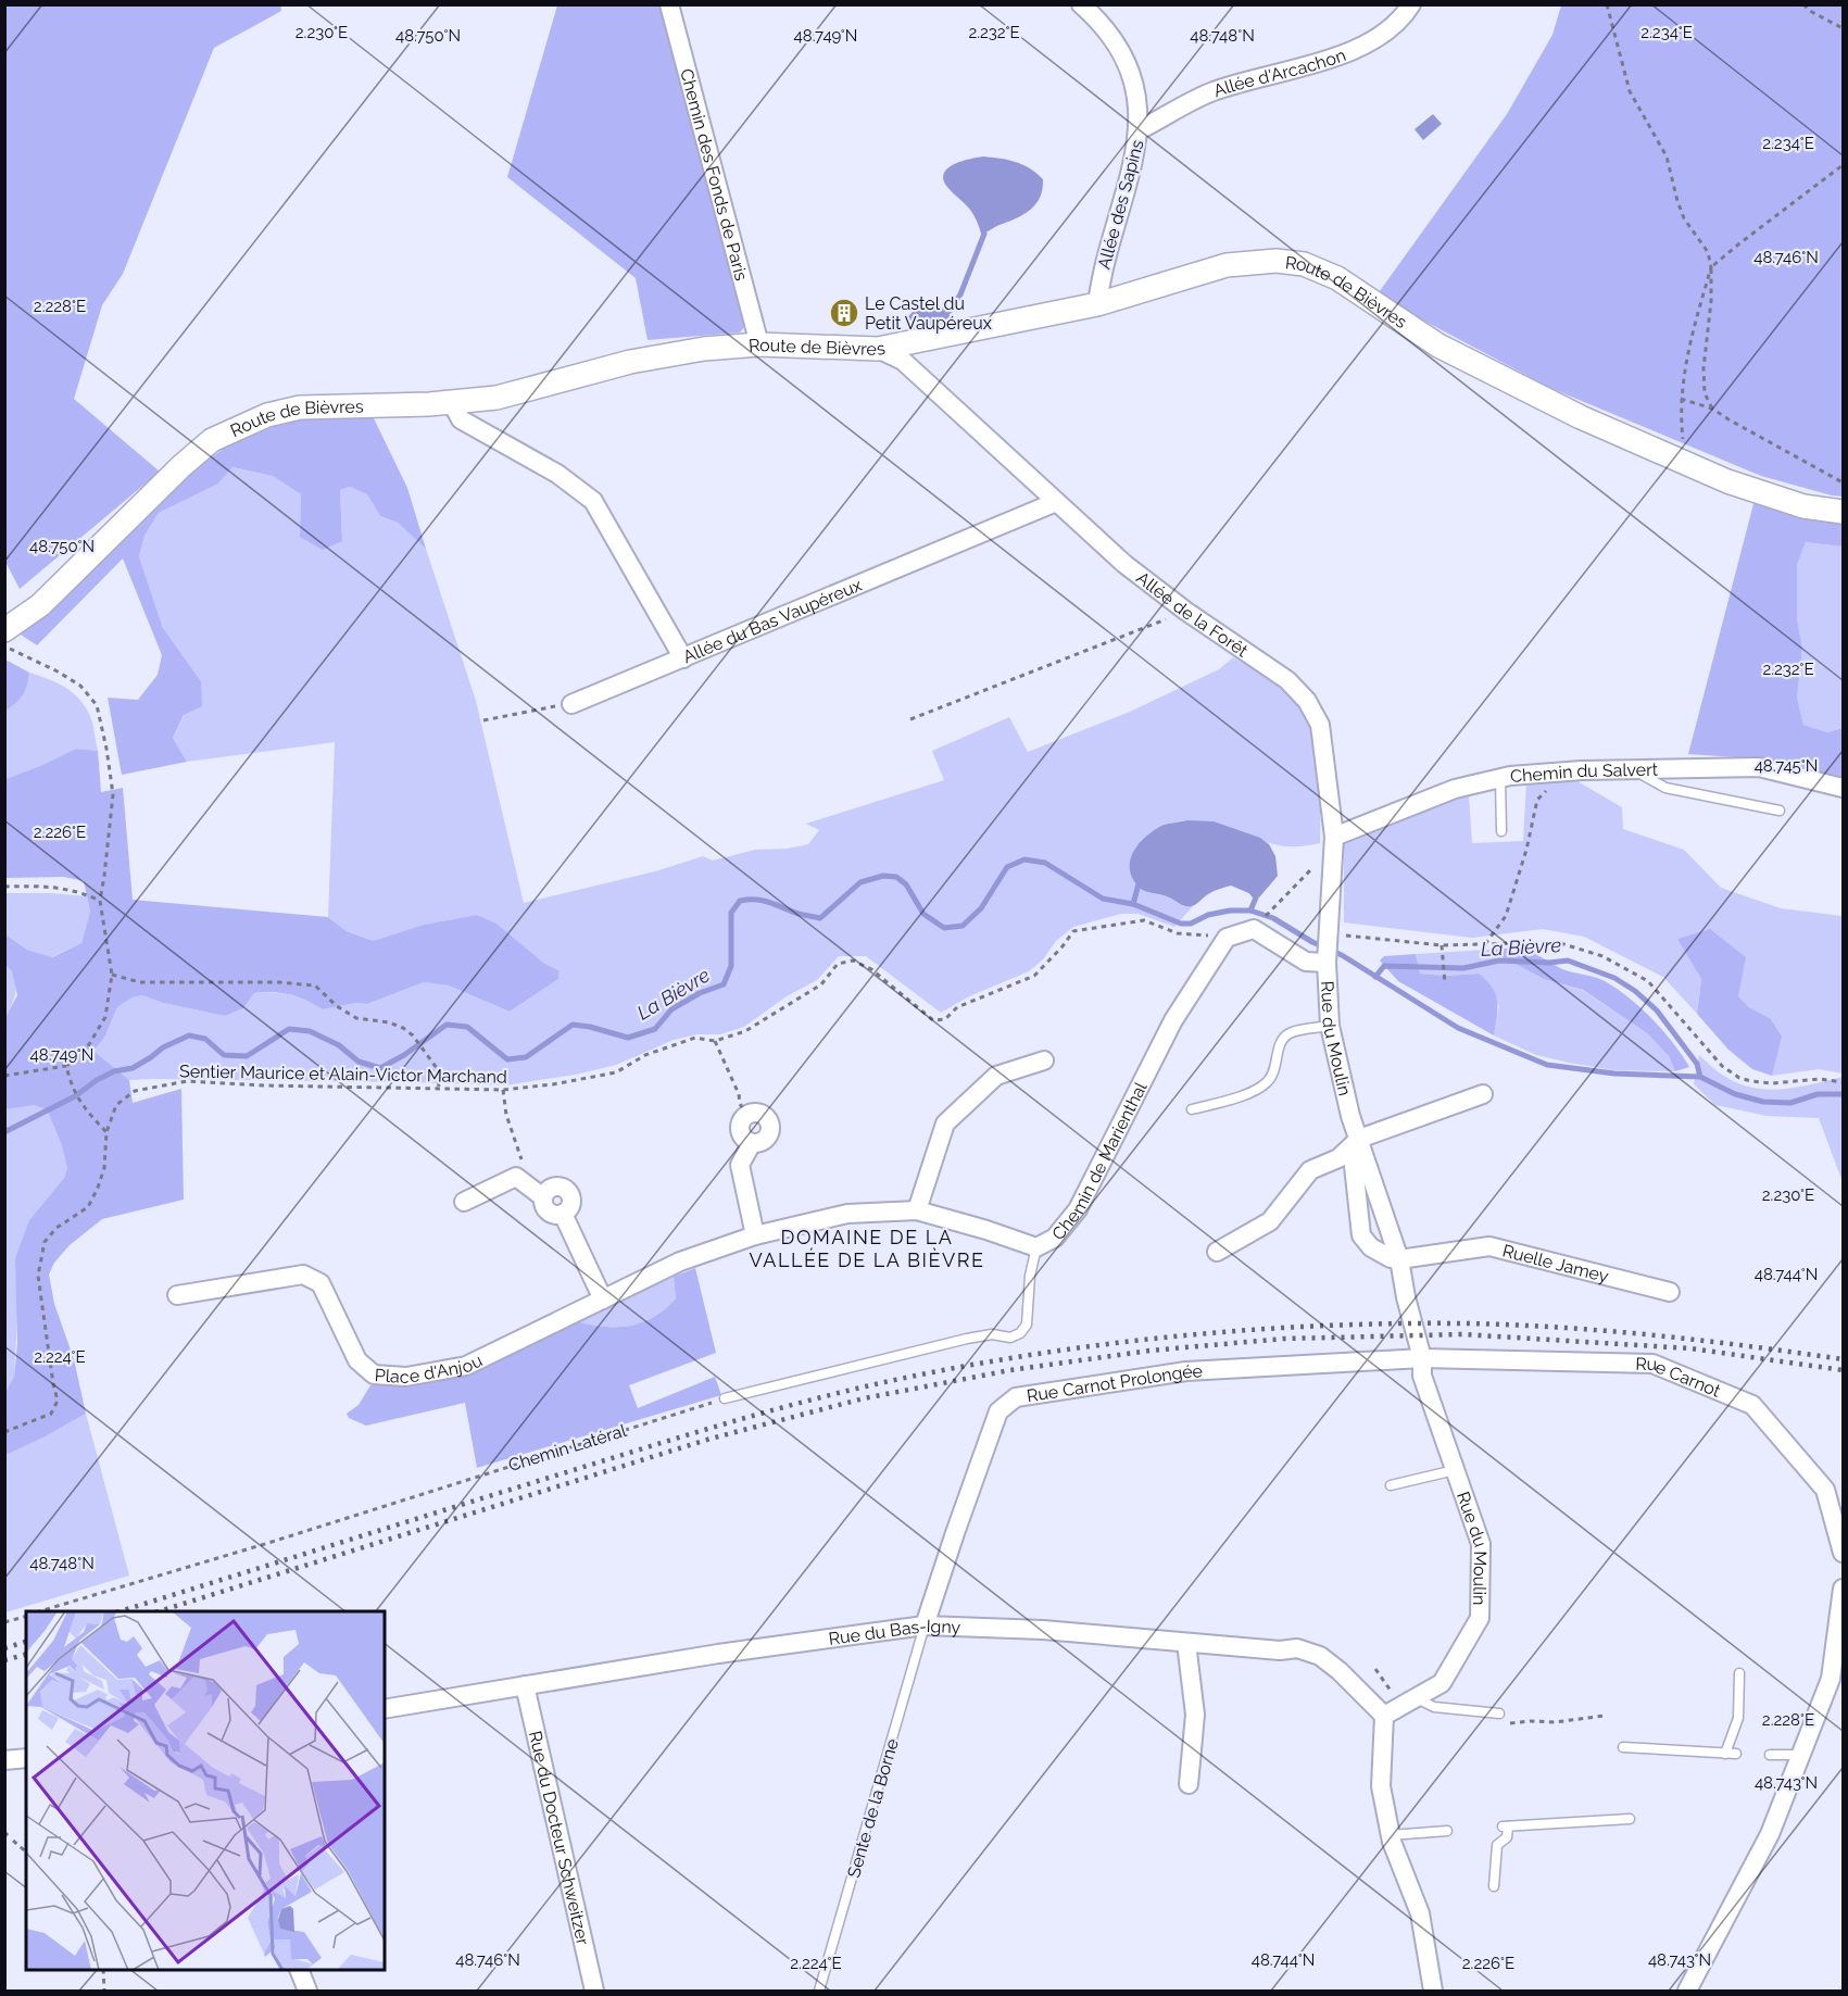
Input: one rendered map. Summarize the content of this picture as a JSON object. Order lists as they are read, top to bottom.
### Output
{
  "streets": {
    "street": [
      "Allée d'Arcachon",
      "Chemin des Fonds de Paris",
      "Allée des Sapins",
      "Route de Bièvres",
      "Allée de la Forêt",
      "Allée du Bas Vaupéreux",
      "Chemin du Salvert",
      "Rue du Moulin",
      "Chemin de Marienthal",
      "Ruelle Jamey",
      "Place d'Anjou",
      "Rue Carnot",
      "Rue Carnot Prolongée",
      "Rue du Bas-Igny",
      "Rue du Docteur Schweitzer"
    ],
    "lane": ["Sente de la Borne"],
    "path": ["Sentier Maurice et Alain-Victor Marchand", "Chemin Latéral"]
  },
  "crossings": [
    ["Allée d'Arcachon", "Allée des Sapins"],
    ["Chemin des Fonds de Paris", "Route de Bièvres"],
    ["Allée des Sapins", "Route de Bièvres"],
    ["Route de Bièvres", "Allée de la Forêt"],
    ["Allée de la Forêt", "Allée du Bas Vaupéreux"],
    ["Allée de la Forêt", "Chemin du Salvert"],
    ["Allée de la Forêt", "Rue du Moulin"],
    ["Rue du Moulin", "Ruelle Jamey"],
    ["Rue du Moulin", "Rue Carnot"],
    ["Rue du Moulin", "Rue Carnot Prolongée"],
    ["Rue du Moulin", "Rue du Bas-Igny"],
    ["Sentier Maurice et Alain-Victor Marchand", "Chemin de Marienthal"],
    ["Chemin de Marienthal", "Place d'Anjou"],
    ["Rue Carnot", "Rue Carnot Prolongée"],
    ["Rue Carnot Prolongée", "Rue du Bas-Igny"],
    ["Rue Carnot Prolongée", "Sente de la Borne"],
    ["Rue du Bas-Igny", "Sente de la Borne"],
    ["Rue du Bas-Igny", "Rue du Docteur Schweitzer"]
  ],
  "districts": ["DOMAINE DE LA VALLÉE DE LA BIÈVRE"],
  "water": ["La Bièvre"],
  "places": {
    "building": ["Le Castel du Petit Vaupéreux"]
  },
  "coordinates": [
    "2.230°E",
    "2.232°E",
    "2.234°E",
    "48.750°N",
    "48.749°N",
    "48.748°N",
    "48.746°N",
    "2.228°E",
    "48.745°N",
    "2.226°E",
    "48.744°N",
    "2.224°E",
    "48.743°N"
  ]
}
